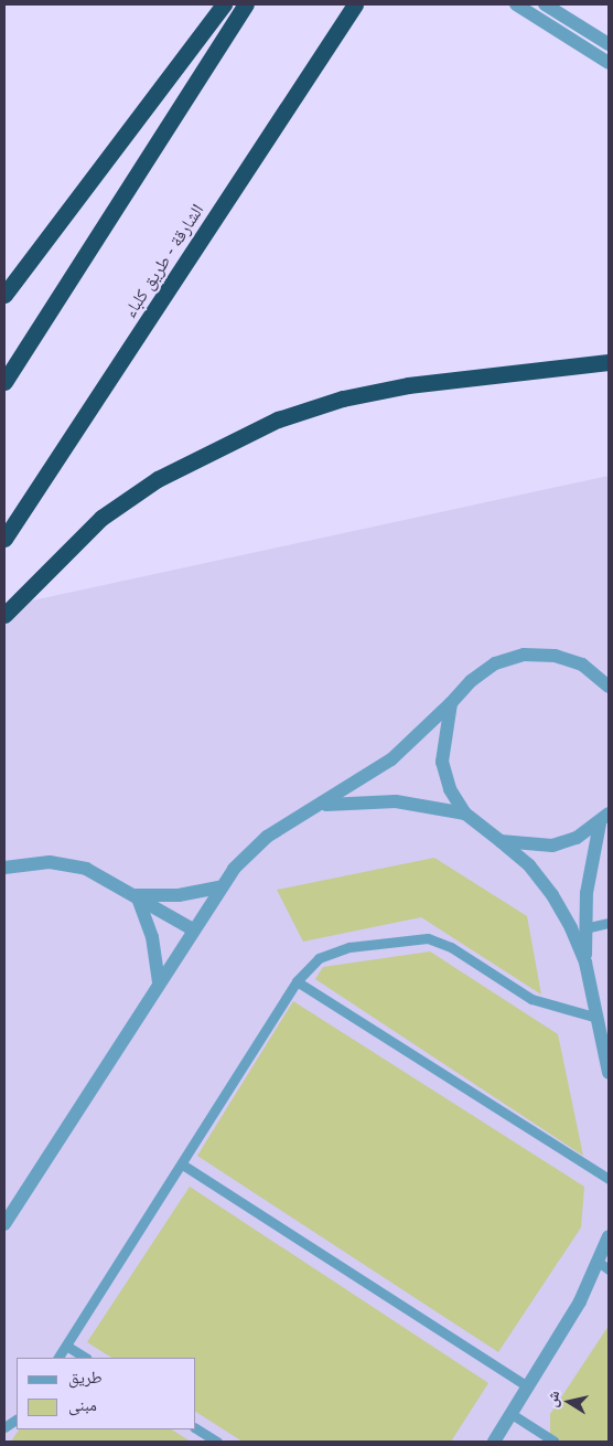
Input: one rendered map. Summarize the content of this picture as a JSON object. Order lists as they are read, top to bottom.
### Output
{
  "streets": {
    "highway": ["الشارقة - طريق كلباء"]
  },
  "legend": ["طريق", "مبنى"],
  "north": "left"
}
